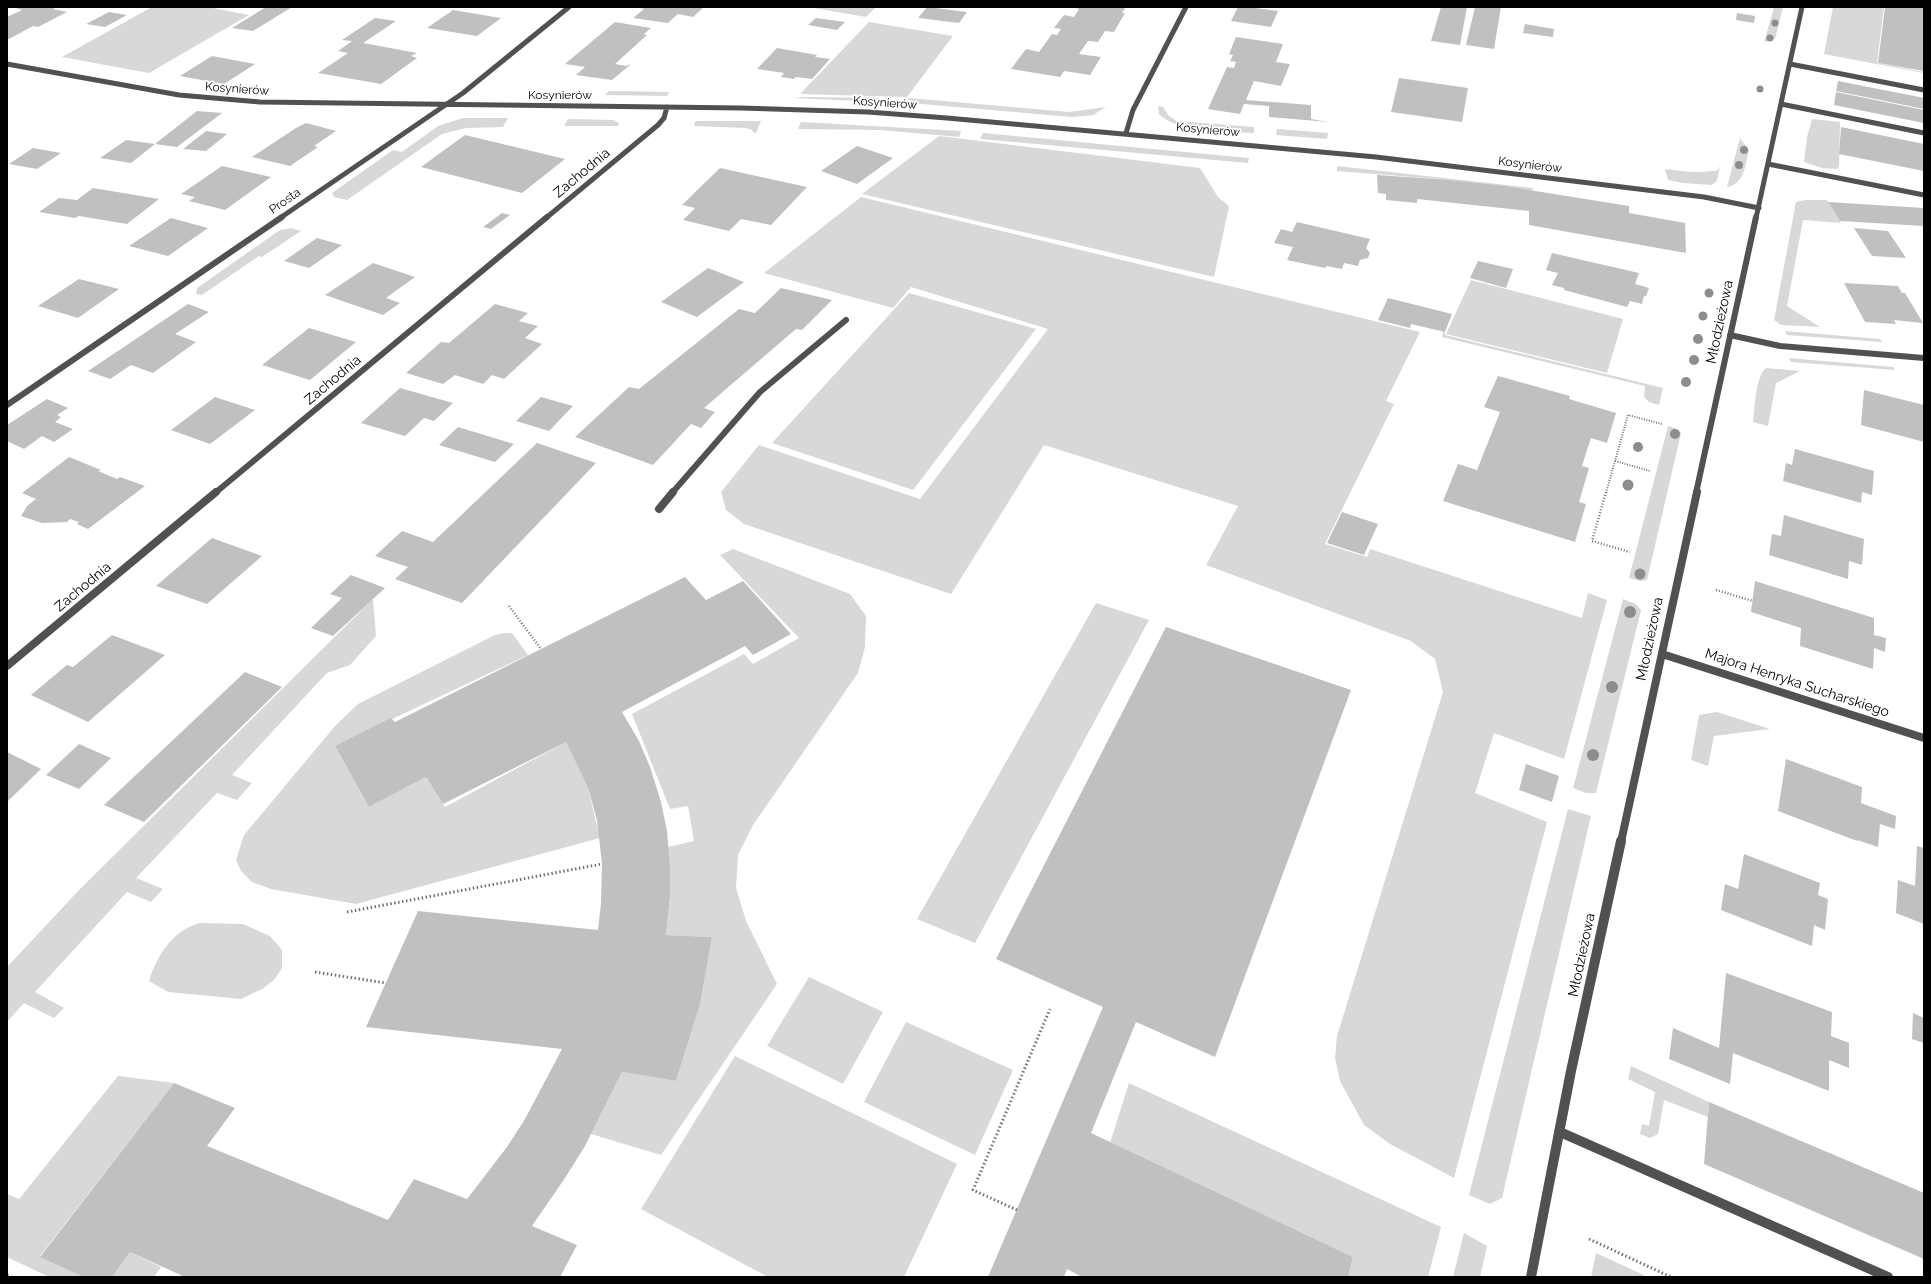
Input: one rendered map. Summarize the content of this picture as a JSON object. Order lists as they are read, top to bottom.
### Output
{
  "streets": {
    "street": [
      "Kosynierów",
      "Zachodnia",
      "Prosta",
      "Młodzieżowa",
      "Majora Henryka Sucharskiego"
    ]
  },
  "crossings": [
    ["Kosynierów", "Zachodnia"],
    ["Kosynierów", "Prosta"],
    ["Kosynierów", "Młodzieżowa"],
    ["Młodzieżowa", "Majora Henryka Sucharskiego"]
  ]
}
